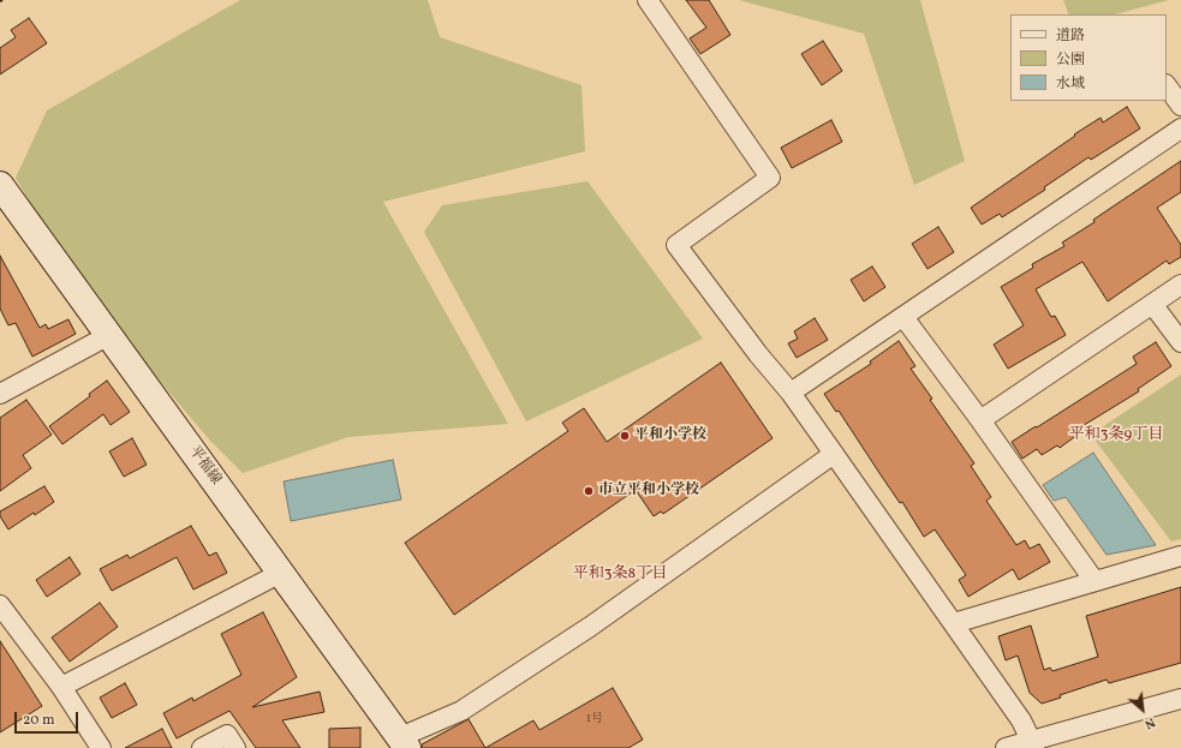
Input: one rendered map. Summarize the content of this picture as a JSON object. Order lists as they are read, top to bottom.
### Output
{
  "streets": {
    "street": ["平福線"]
  },
  "districts": ["平和3条9丁目", "平和3条8丁目"],
  "places": ["平和小学校", "市立平和小学校"],
  "house_numbers": ["1号"],
  "legend": ["道路", "公園", "水域"],
  "scale_bar": "20 m",
  "north": "bottom right"
}
